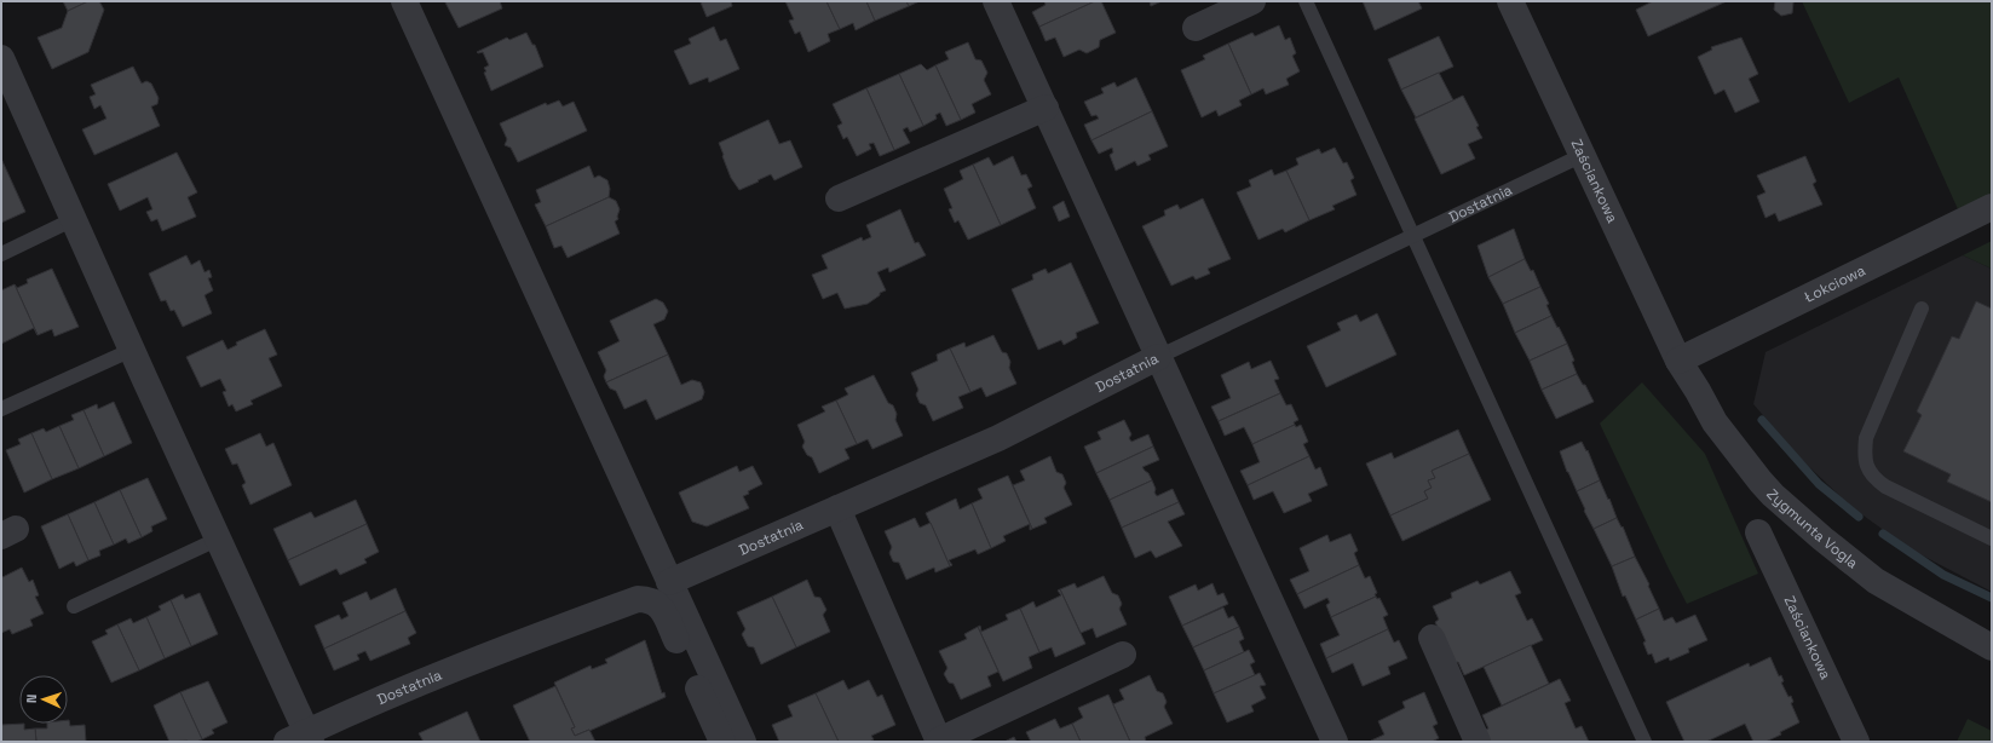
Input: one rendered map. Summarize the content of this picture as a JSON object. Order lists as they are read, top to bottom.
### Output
{
  "streets": {
    "street": [
      "Zaściankowa",
      "Dostatnia",
      "Łokciowa",
      "Zygmunta Vogla"
    ]
  },
  "crossings": [
    ["Zaściankowa", "Dostatnia"],
    ["Zaściankowa", "Łokciowa"],
    ["Zaściankowa", "Zygmunta Vogla"],
    ["Łokciowa", "Zygmunta Vogla"]
  ],
  "north": "left"
}
